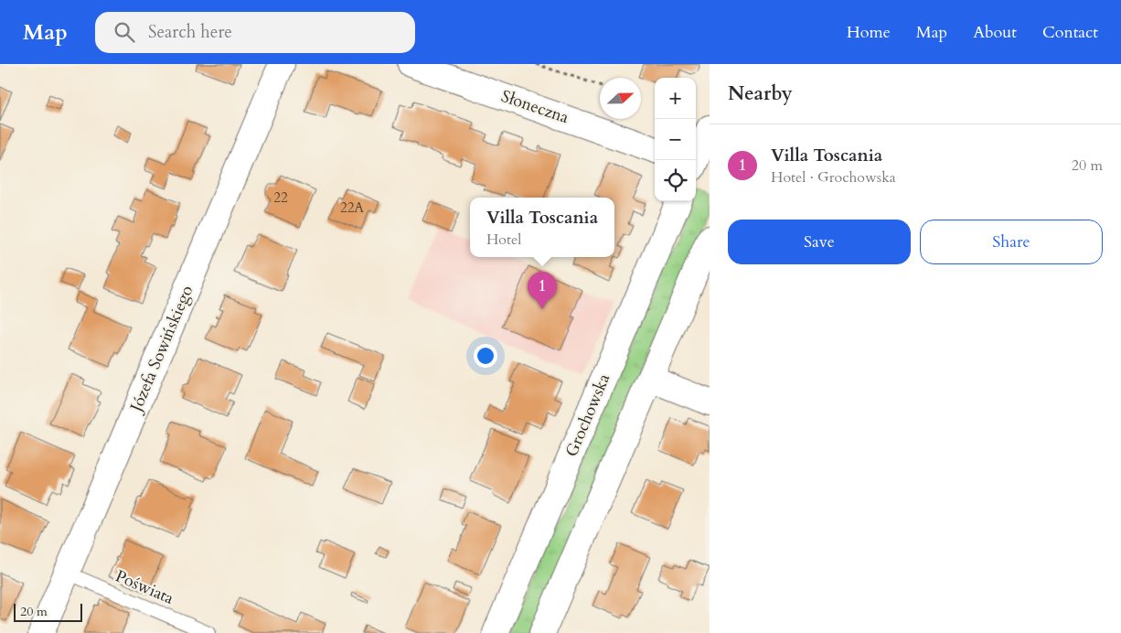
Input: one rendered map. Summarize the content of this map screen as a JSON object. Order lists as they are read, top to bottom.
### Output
{
  "streets": {
    "street": ["Słoneczna", "Józefa Sowińskiego", "Grochowska"],
    "lane": ["Poświata"]
  },
  "crossings": [
    ["Józefa Sowińskiego", "Poświata"]
  ],
  "house_numbers": ["22", "22A"],
  "scale_bar": "20 m",
  "north": "right",
  "page": {
    "header": "Map",
    "search": "Search here",
    "nav": [
      "Home",
      "Map",
      "About",
      "Contact"
    ],
    "heading": "Nearby",
    "map_buttons": ["+", "−"],
    "list": [
      {
        "mark": "1",
        "name": "Villa Toscania",
        "note": "Hotel · Grochowska",
        "value": "20 m"
      }
    ],
    "popup": ["Villa Toscania", "Hotel"],
    "buttons": ["Save", "Share"],
    "pins": "1",
    "scale": "20 m"
  }
}
